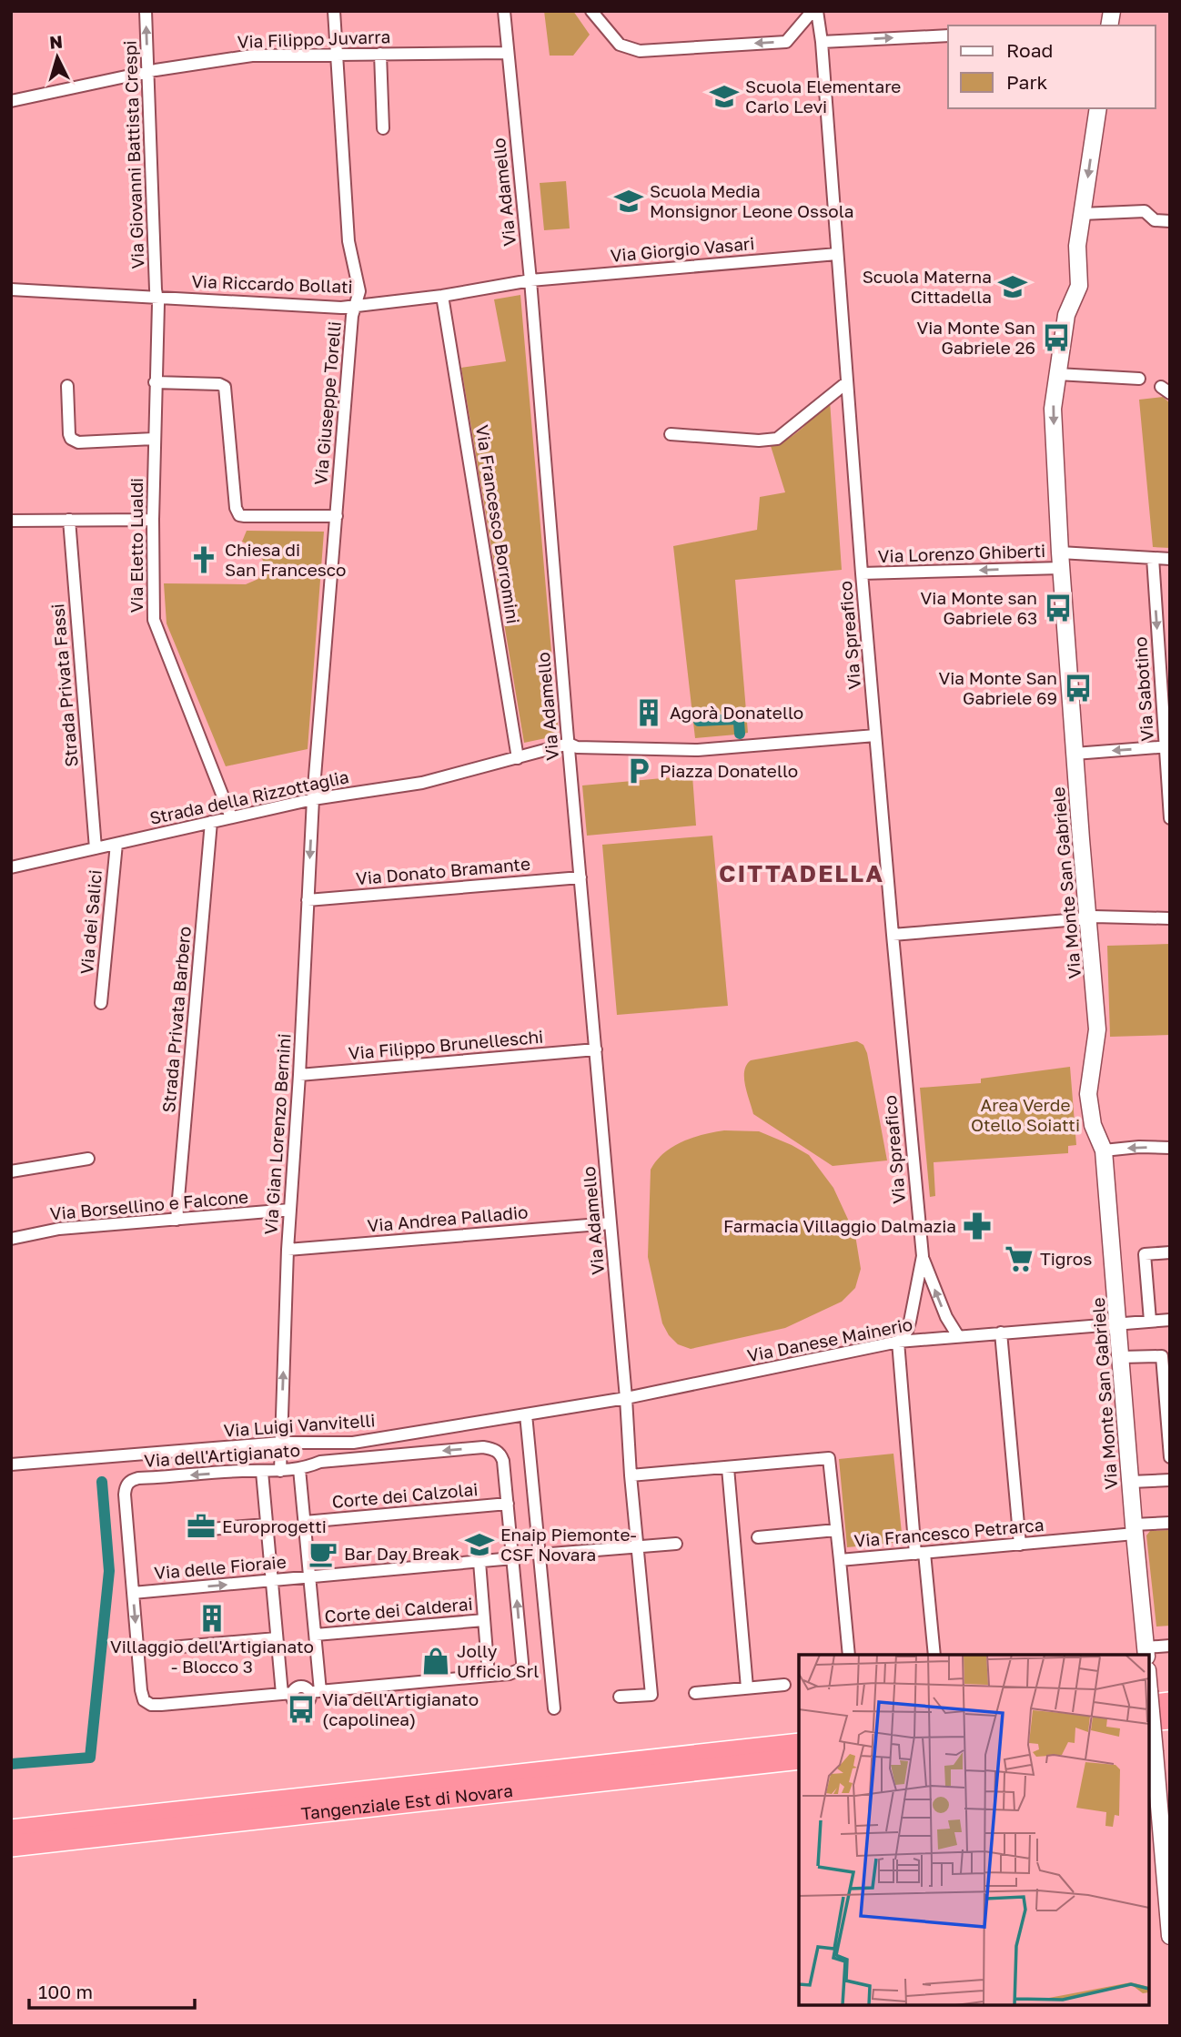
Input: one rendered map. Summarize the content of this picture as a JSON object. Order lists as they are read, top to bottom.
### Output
{
  "streets": {
    "highway": ["Tangenziale Est di Novara"],
    "street": [
      "Via Filippo Juvarra",
      "Via Giovanni Battista Crespi",
      "Via Adamello",
      "Via Giorgio Vasari",
      "Via Riccardo Bollati",
      "Via Giuseppe Torelli",
      "Via Francesco Borromini",
      "Via Eletto Lualdi",
      "Via Lorenzo Ghiberti",
      "Via Spreafico",
      "Strada Privata Fassi",
      "Via Sabotino",
      "Strada della Rizzottaglia",
      "Via Donato Bramante",
      "Via Monte San Gabriele",
      "Via dei Salici",
      "Strada Privata Barbero",
      "Via Filippo Brunelleschi",
      "Via Gian Lorenzo Bernini",
      "Via Borsellino e Falcone",
      "Via Andrea Palladio",
      "Via Danese Mainerio",
      "Via Luigi Vanvitelli",
      "Via dell'Artigianato",
      "Corte dei Calzolai",
      "Via Francesco Petrarca",
      "Via delle Fioraie",
      "Corte dei Calderai"
    ]
  },
  "crossings": [
    ["Via Filippo Juvarra", "Via Giovanni Battista Crespi"],
    ["Via Filippo Juvarra", "Via Adamello"],
    ["Via Filippo Juvarra", "Via Giuseppe Torelli"],
    ["Via Giovanni Battista Crespi", "Via Riccardo Bollati"],
    ["Via Giovanni Battista Crespi", "Via Eletto Lualdi"],
    ["Via Adamello", "Via Giorgio Vasari"],
    ["Via Adamello", "Via Riccardo Bollati"],
    ["Via Adamello", "Strada della Rizzottaglia"],
    ["Via Adamello", "Via Donato Bramante"],
    ["Via Adamello", "Via Filippo Brunelleschi"],
    ["Via Adamello", "Via Andrea Palladio"],
    ["Via Adamello", "Via Danese Mainerio"],
    ["Via Adamello", "Via Luigi Vanvitelli"],
    ["Via Giorgio Vasari", "Via Riccardo Bollati"],
    ["Via Giorgio Vasari", "Via Spreafico"],
    ["Via Riccardo Bollati", "Via Giuseppe Torelli"],
    ["Via Riccardo Bollati", "Via Francesco Borromini"],
    ["Via Riccardo Bollati", "Via Eletto Lualdi"],
    ["Via Giuseppe Torelli", "Strada della Rizzottaglia"],
    ["Via Giuseppe Torelli", "Via Gian Lorenzo Bernini"],
    ["Via Francesco Borromini", "Strada della Rizzottaglia"],
    ["Via Eletto Lualdi", "Strada della Rizzottaglia"],
    ["Via Lorenzo Ghiberti", "Via Spreafico"],
    ["Via Lorenzo Ghiberti", "Via Sabotino"],
    ["Via Lorenzo Ghiberti", "Via Monte San Gabriele"],
    ["Via Spreafico", "Via Danese Mainerio"],
    ["Strada Privata Fassi", "Strada della Rizzottaglia"],
    ["Strada della Rizzottaglia", "Via dei Salici"],
    ["Strada della Rizzottaglia", "Strada Privata Barbero"],
    ["Strada della Rizzottaglia", "Via Gian Lorenzo Bernini"],
    ["Via Donato Bramante", "Via Gian Lorenzo Bernini"],
    ["Via Monte San Gabriele", "Via Danese Mainerio"],
    ["Via Monte San Gabriele", "Via Francesco Petrarca"],
    ["Strada Privata Barbero", "Via Borsellino e Falcone"],
    ["Via Filippo Brunelleschi", "Via Gian Lorenzo Bernini"],
    ["Via Gian Lorenzo Bernini", "Via Borsellino e Falcone"],
    ["Via Gian Lorenzo Bernini", "Via Andrea Palladio"],
    ["Via Gian Lorenzo Bernini", "Via Luigi Vanvitelli"],
    ["Via Gian Lorenzo Bernini", "Via dell'Artigianato"],
    ["Via Danese Mainerio", "Via Luigi Vanvitelli"],
    ["Via dell'Artigianato", "Corte dei Calzolai"],
    ["Via dell'Artigianato", "Via delle Fioraie"]
  ],
  "one_way": ["Via Lorenzo Ghiberti", "Via Sabotino"],
  "districts": ["CITTADELLA"],
  "parks": ["Area Verde Otello Soiatti"],
  "places": {
    "school or university": [
      "Scuola Elementare Carlo Levi",
      "Scuola Media Monsignor Leone Ossola",
      "Scuola Materna Cittadella",
      "Enaip Piemonte- CSF Novara"
    ],
    "bus stop": [
      "Via Monte San Gabriele 26",
      "Via Monte san Gabriele 63",
      "Via Monte San Gabriele 69",
      "Via dell'Artigianato (capolinea)"
    ],
    "church": ["Chiesa di San Francesco"],
    "building": ["Agorà Donatello", "Villaggio dell'Artigianato - Blocco 3"],
    "parking": ["Piazza Donatello"],
    "pharmacy": ["Farmacia Villaggio Dalmazia"],
    "supermarket": ["Tigros"],
    "office": ["Europrogetti"],
    "cafe": ["Bar Day Break"],
    "shop": ["Jolly Ufficio Srl"]
  },
  "legend": ["Road", "Park"],
  "scale_bar": "100 m",
  "north": "top"
}
